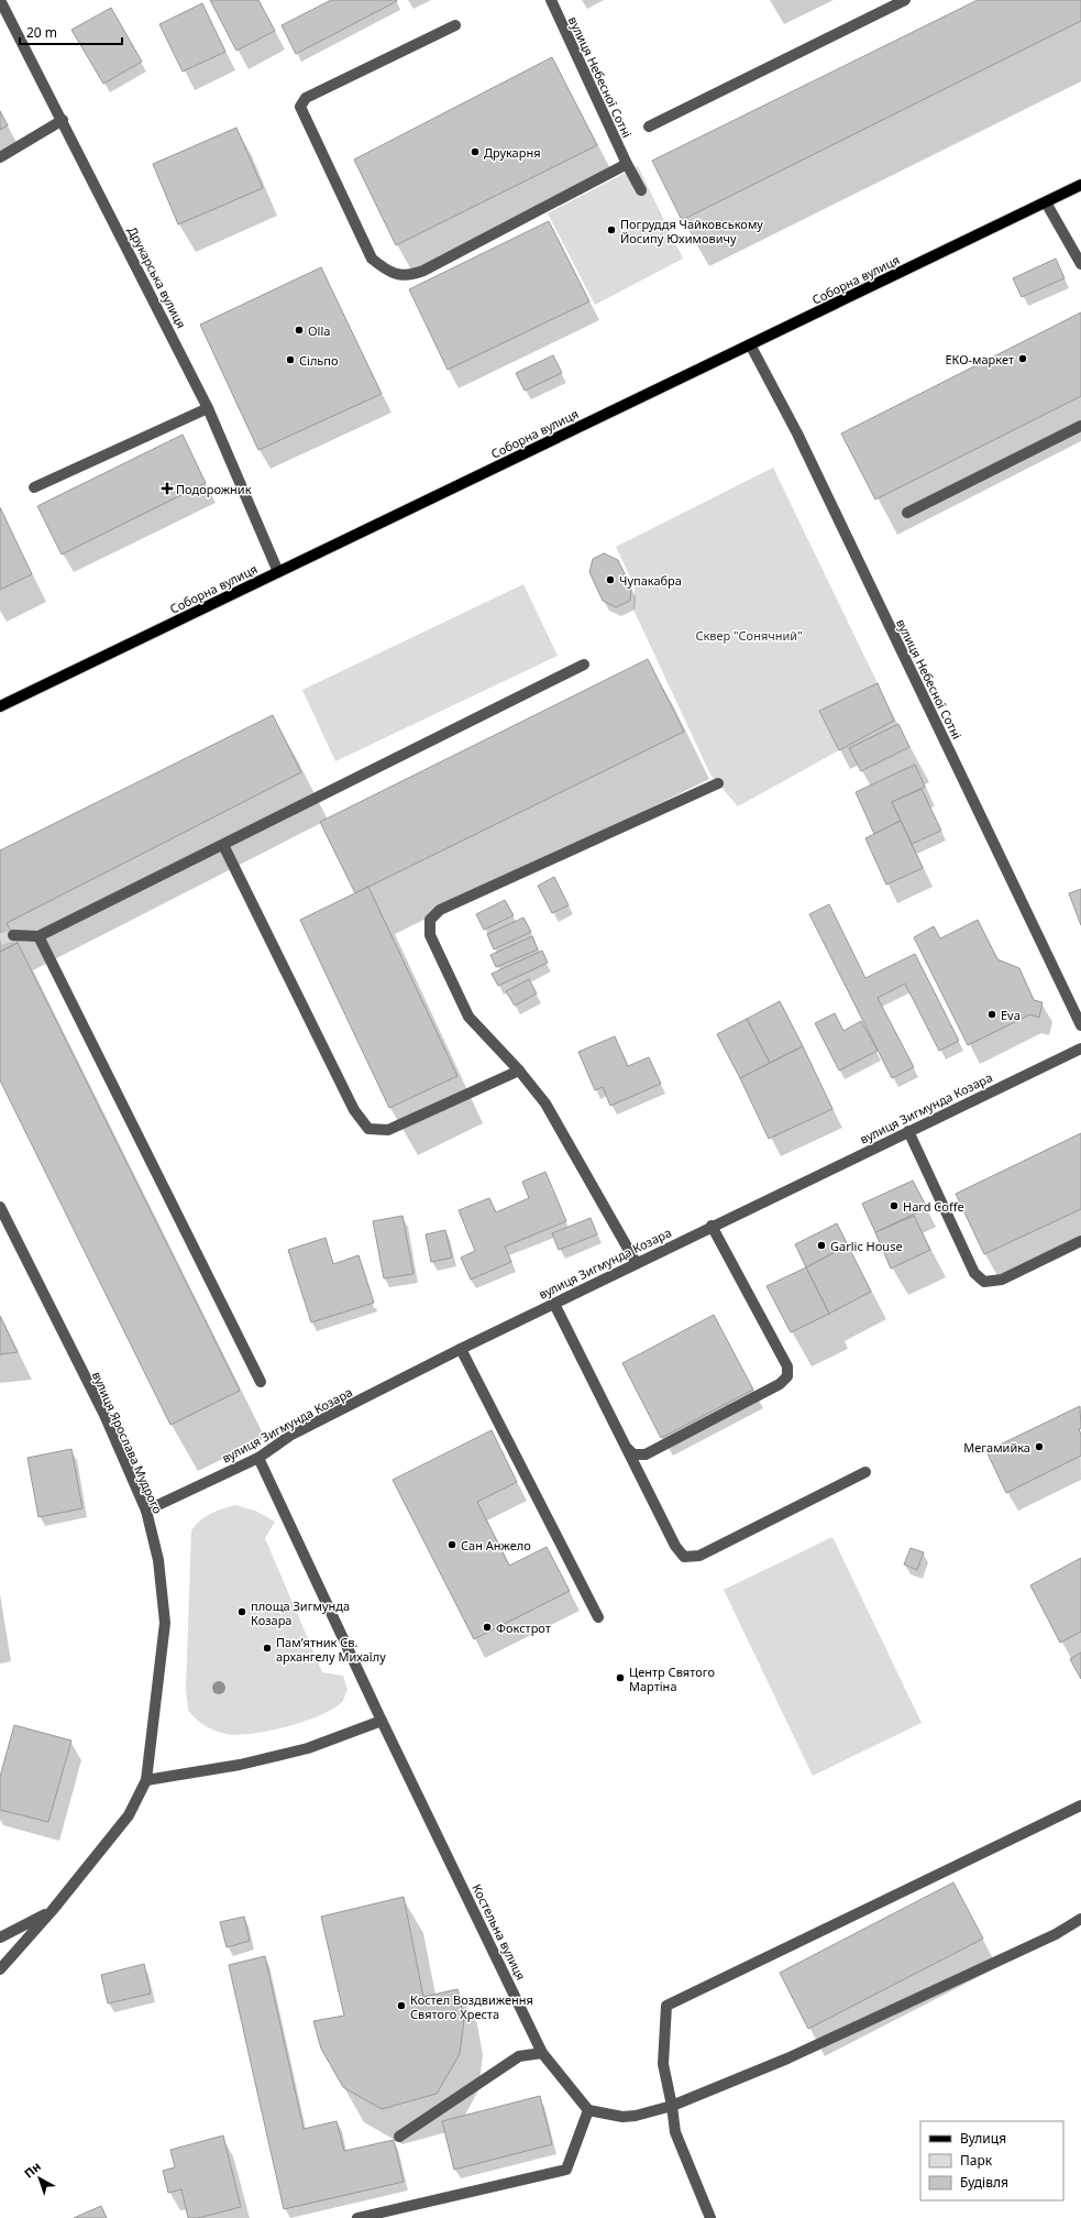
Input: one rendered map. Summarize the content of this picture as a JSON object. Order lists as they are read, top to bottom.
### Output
{
  "streets": {
    "main road": ["Соборна вулиця"],
    "street": [
      "вулиця Небесної Сотні",
      "Друкарська вулиця",
      "вулиця Зигмунда Козара",
      "вулиця Ярослава Мудрого",
      "Костельна вулиця"
    ]
  },
  "crossings": [
    ["вулиця Небесної Сотні", "Соборна вулиця"],
    ["Друкарська вулиця", "Соборна вулиця"],
    ["вулиця Зигмунда Козара", "вулиця Ярослава Мудрого"]
  ],
  "parks": ["Сквер \"Сонячний\""],
  "places": {
    "other": [
      "Друкарня",
      "Погруддя Чайковському Йосипу Юхимовичу",
      "Olla",
      "ЕКО-маркет",
      "Сільпо",
      "Чупакабра",
      "Eva",
      "Hard Coffe",
      "Garlic House",
      "Мегамийка",
      "Сан Анжело",
      "площа Зигмунда Козара",
      "Фокстрот",
      "Пам’ятник Св. архангелу Михаїлу",
      "Центр Святого Мартіна",
      "Костел Воздвиження Святого Хреста"
    ],
    "health": ["Подорожник"]
  },
  "legend": ["Вулиця", "Парк", "Будівля"],
  "scale_bar": "20 m",
  "north": "top left"
}
